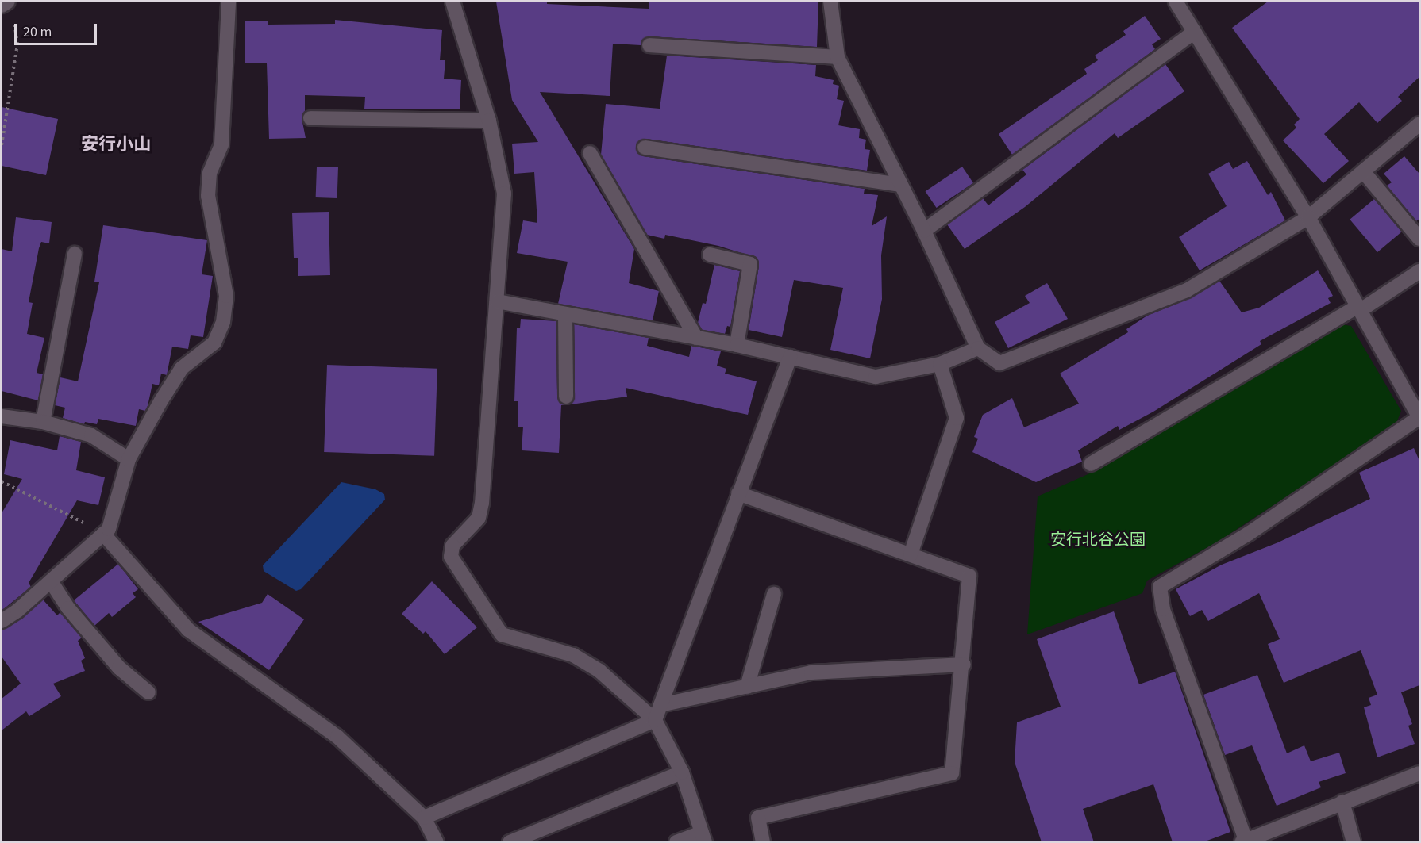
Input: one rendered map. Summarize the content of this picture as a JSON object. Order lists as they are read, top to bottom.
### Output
{
  "districts": ["安行小山"],
  "parks": ["安行北谷公園"],
  "scale_bar": "20 m"
}
